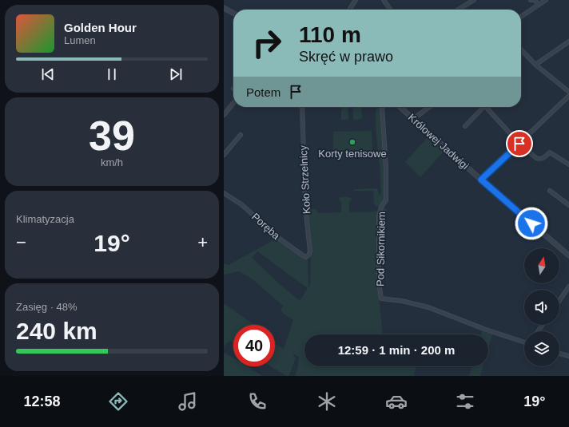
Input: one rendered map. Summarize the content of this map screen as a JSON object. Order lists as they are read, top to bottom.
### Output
{
  "streets": {
    "street": [
      "Królowej Jadwigi",
      "Koło Strzelnicy",
      "Poręba",
      "Pod Sikornikiem"
    ]
  },
  "crossings": [
    ["Koło Strzelnicy", "Poręba"]
  ],
  "places": ["Korty tenisowe"],
  "north": "top",
  "page": {
    "turn": ["110 m", "Skręć w prawo"],
    "song": ["Golden Hour", "Lumen"],
    "then": "Potem",
    "tile": [
      ["39", "km/h"],
      "Klimatyzacja",
      ["Zasięg · 48%", "240 km"]
    ],
    "heat": ["−", "19°", "+"],
    "limit": "40",
    "trip": "12:59 · 1 min · 200 m",
    "tabs": ["12:58", "19°"]
  }
}
